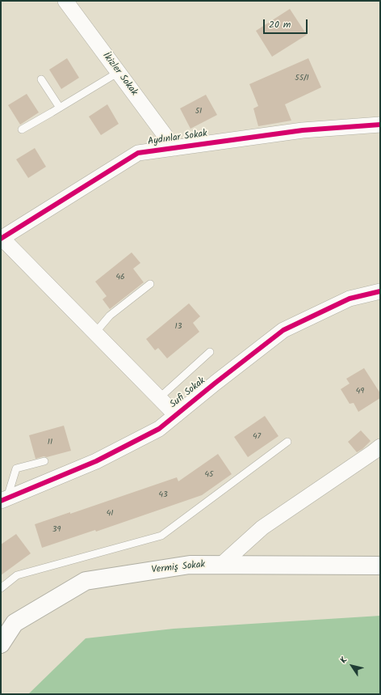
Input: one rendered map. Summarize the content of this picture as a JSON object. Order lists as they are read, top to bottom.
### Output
{
  "streets": {
    "street": [
      "İkizler Sokak",
      "Aydınlar Sokak",
      "Sufi Sokak",
      "Vermiş Sokak"
    ]
  },
  "crossings": [
    ["İkizler Sokak", "Aydınlar Sokak"]
  ],
  "house_numbers": [
    "55/1",
    "51",
    "46",
    "13",
    "49",
    "47",
    "11",
    "45",
    "43",
    "41",
    "39"
  ],
  "scale_bar": "20 m",
  "north": "top left"
}
